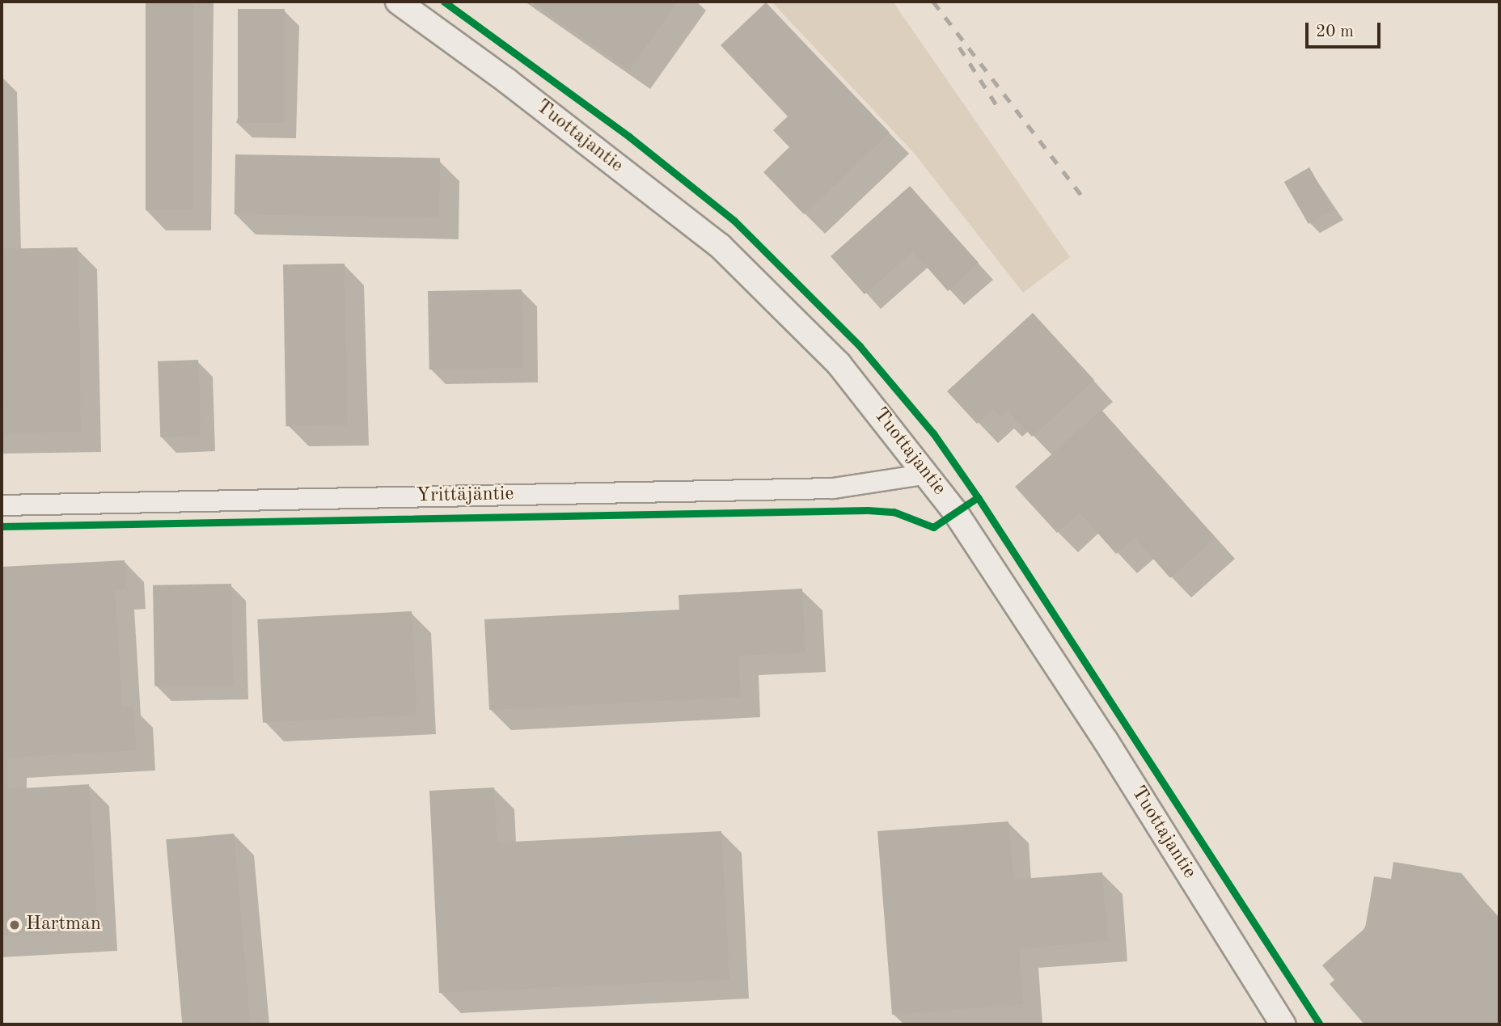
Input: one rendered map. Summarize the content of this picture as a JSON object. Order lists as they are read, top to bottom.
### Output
{
  "streets": {
    "street": ["Tuottajantie", "Yrittäjäntie"]
  },
  "crossings": [
    ["Tuottajantie", "Yrittäjäntie"]
  ],
  "places": ["Hartman"],
  "scale_bar": "20 m"
}
